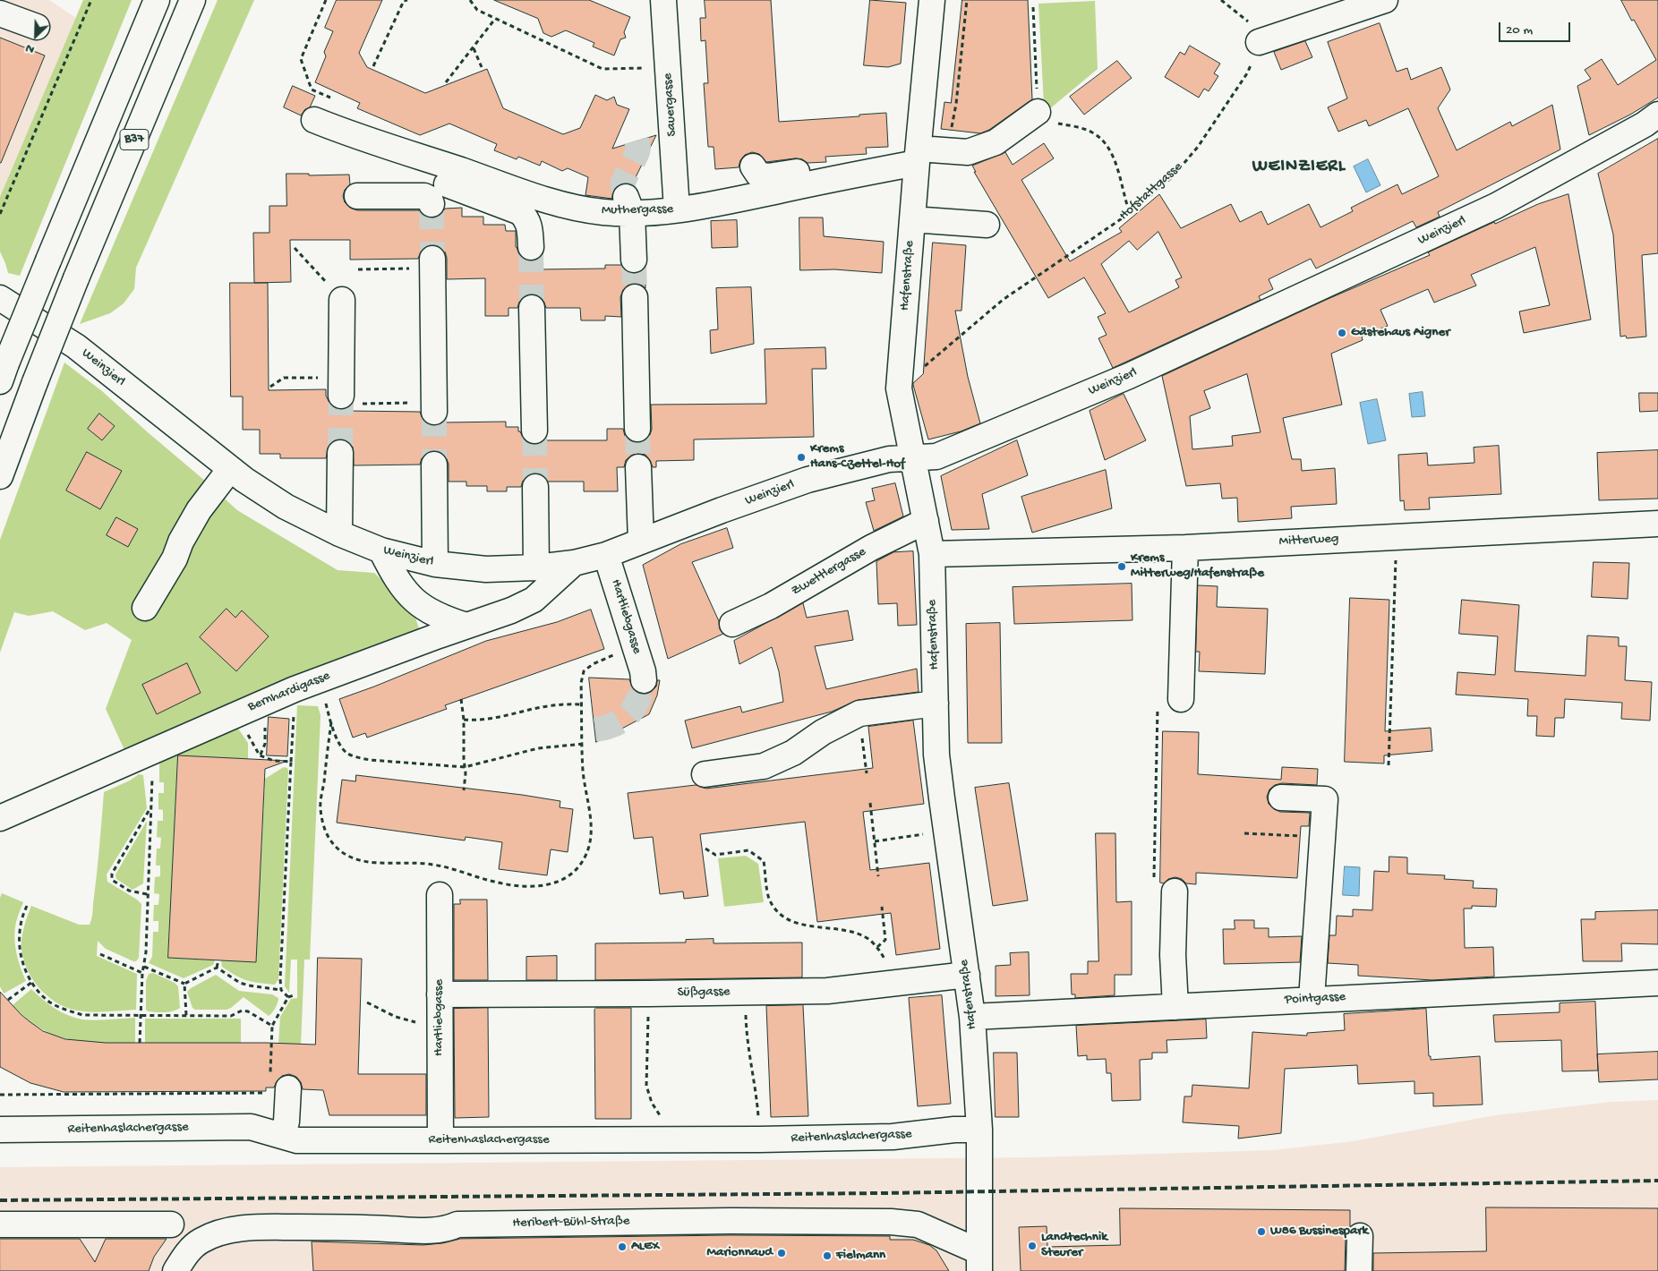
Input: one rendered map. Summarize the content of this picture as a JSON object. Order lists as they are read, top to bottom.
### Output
{
  "streets": {
    "street": [
      "Sauergasse",
      "B37",
      "Muthergasse",
      "Weinzierl",
      "Hafenstraße",
      "Mitterweg",
      "Zwettlergasse",
      "Hartliebgasse",
      "Bernhardigasse",
      "Süßgasse",
      "Pointgasse",
      "Reitenhaslachergasse",
      "Heribert-Bühl-Straße"
    ],
    "path": ["Hofstattgasse"]
  },
  "crossings": [
    ["Sauergasse", "Muthergasse"],
    ["Hofstattgasse", "Hafenstraße"],
    ["Muthergasse", "Hafenstraße"],
    ["Weinzierl", "Hafenstraße"],
    ["Weinzierl", "Hartliebgasse"],
    ["Weinzierl", "Bernhardigasse"],
    ["Hafenstraße", "Mitterweg"],
    ["Hafenstraße", "Zwettlergasse"],
    ["Hafenstraße", "Süßgasse"],
    ["Hafenstraße", "Pointgasse"],
    ["Hafenstraße", "Reitenhaslachergasse"],
    ["Hafenstraße", "Heribert-Bühl-Straße"],
    ["Hartliebgasse", "Süßgasse"],
    ["Hartliebgasse", "Reitenhaslachergasse"]
  ],
  "districts": ["WEINZIERL"],
  "places": [
    "Gästehaus Aigner",
    "Krems Hans-Czettel-Hof",
    "Krems Mitterweg/Hafenstraße",
    "W86 Bussinespark",
    "Landtechnik Steurer",
    "ALEX",
    "Marionnaud",
    "Fielmann"
  ],
  "scale_bar": "20 m",
  "north": "bottom left"
}
